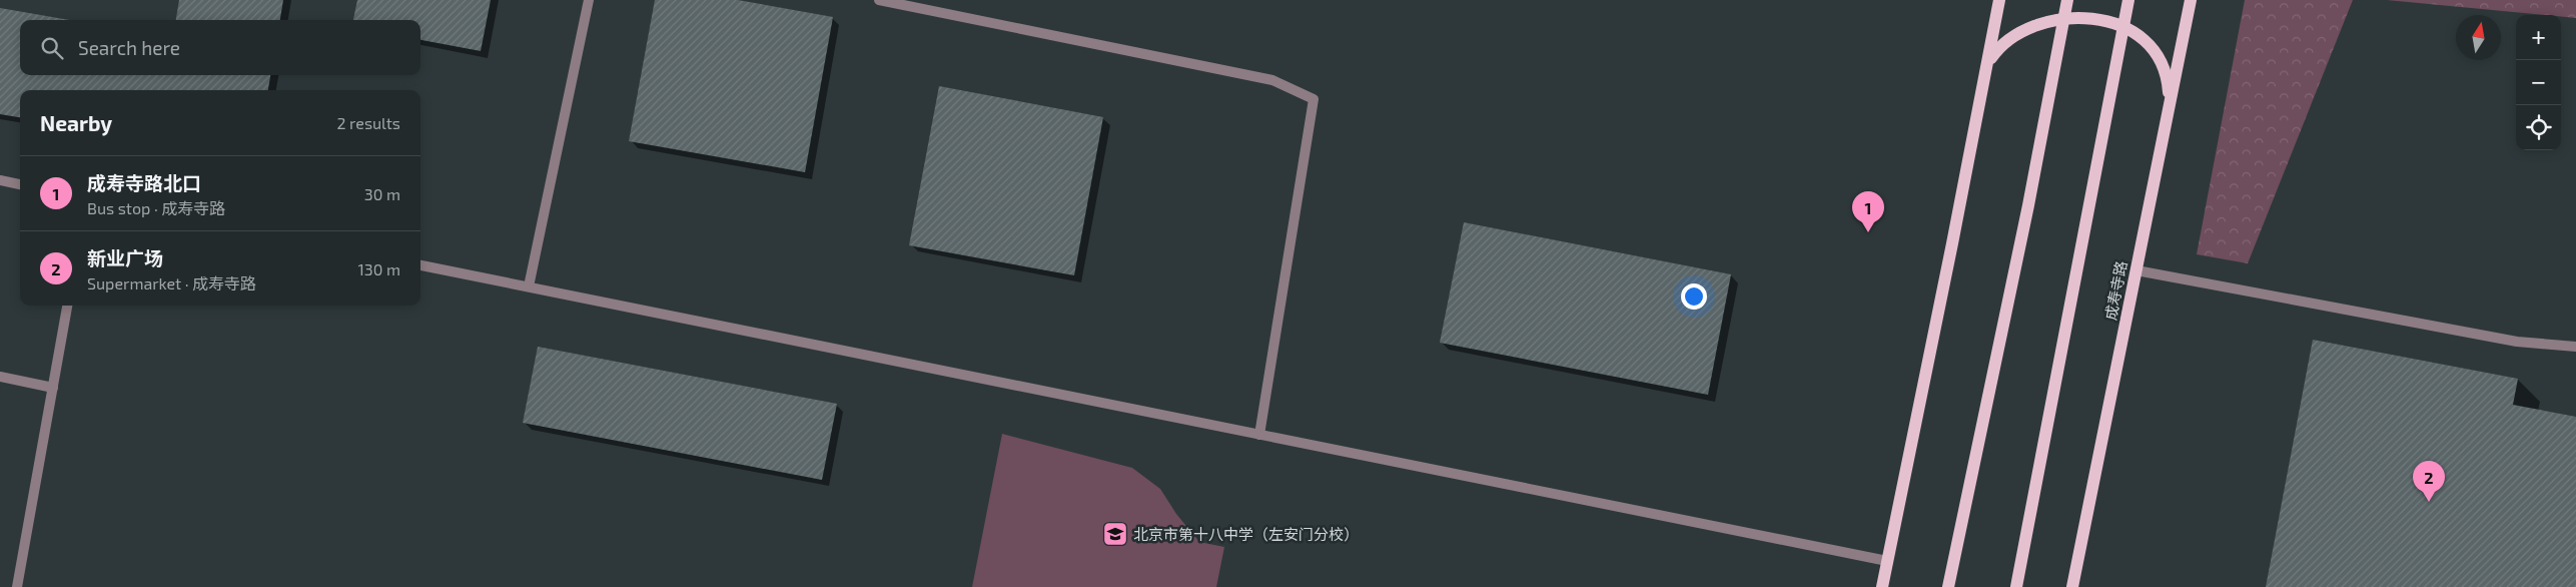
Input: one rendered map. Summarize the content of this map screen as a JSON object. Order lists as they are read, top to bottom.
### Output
{
  "streets": {
    "main road": ["成寿寺路"]
  },
  "places": {
    "school or university": ["北京市第十八中学（左安门分校）"]
  },
  "north": "top",
  "page": {
    "map_buttons": ["+", "−"],
    "search": "Search here",
    "heading": ["Nearby", "2 results"],
    "list": [
      {
        "mark": "1",
        "name": "成寿寺路北口",
        "note": "Bus stop · 成寿寺路",
        "value": "30 m"
      },
      {
        "mark": "2",
        "name": "新业广场",
        "note": "Supermarket · 成寿寺路",
        "value": "130 m"
      }
    ],
    "pins": ["1", "2"]
  }
}
